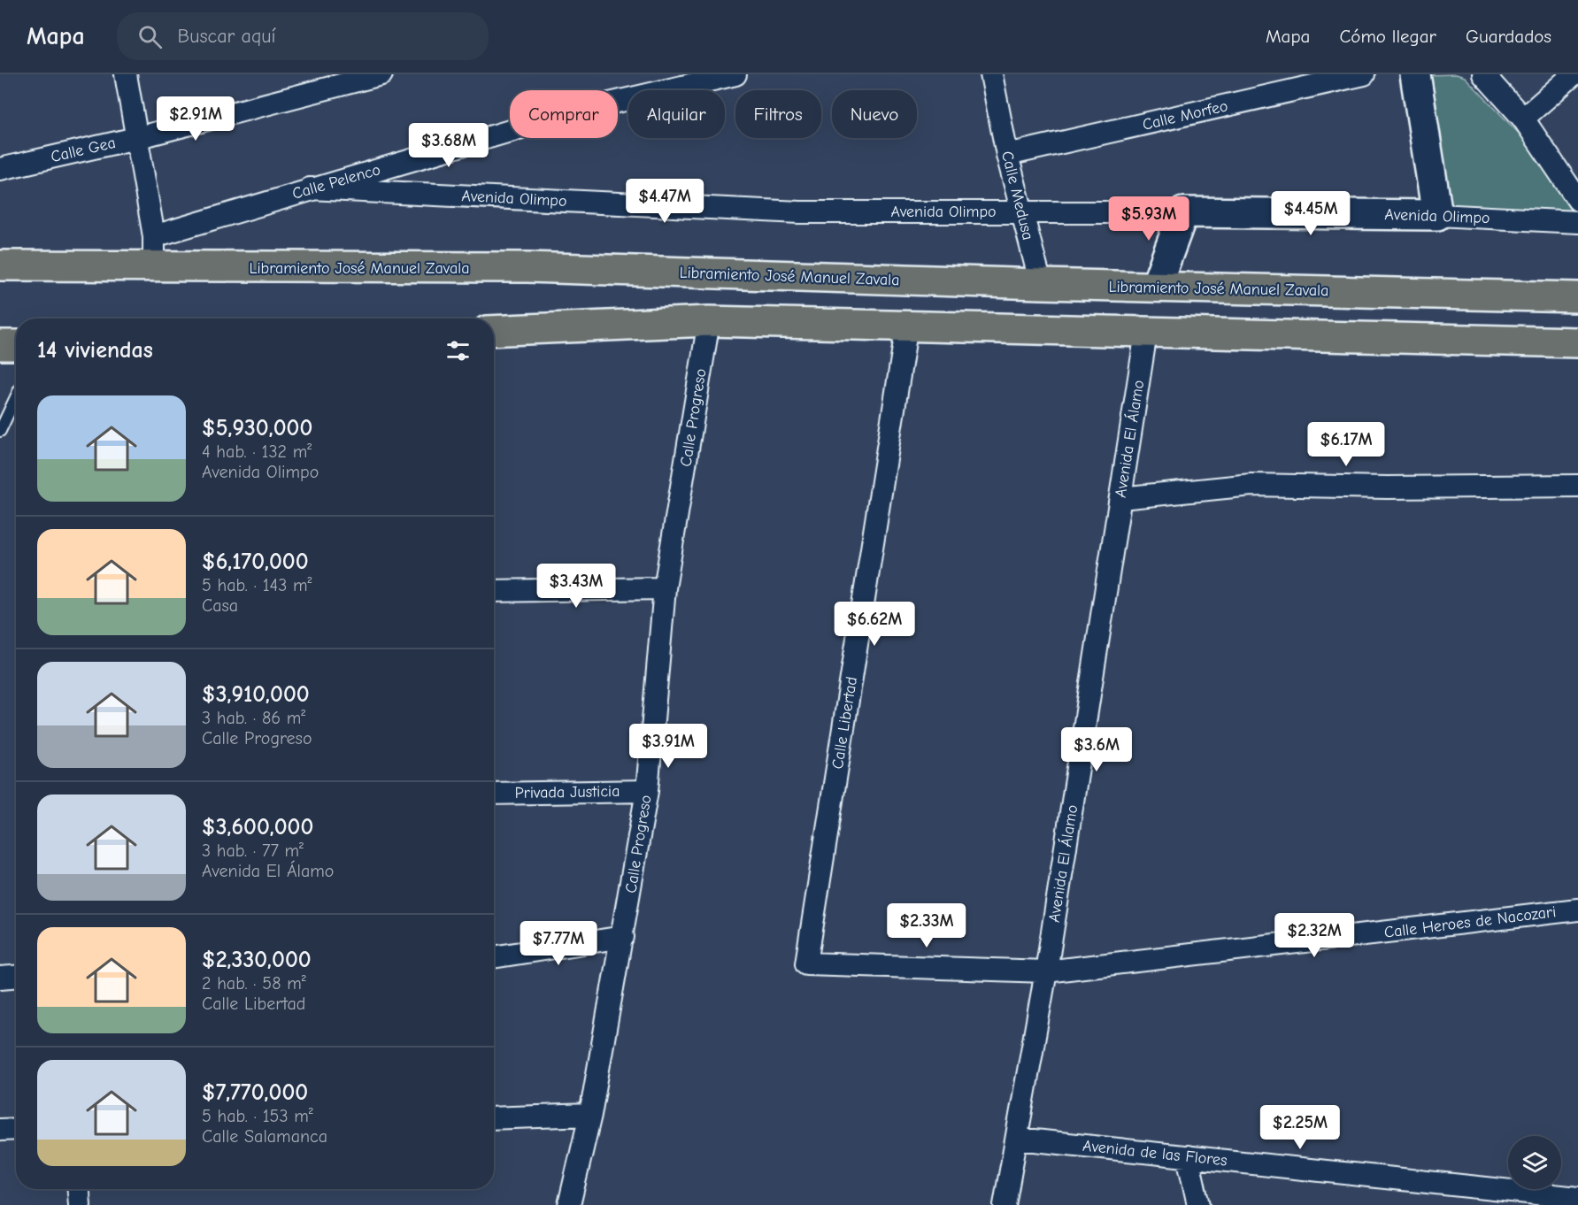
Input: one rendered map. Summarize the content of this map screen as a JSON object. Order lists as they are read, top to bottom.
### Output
{
  "streets": {
    "main road": ["Libramiento José Manuel Zavala"],
    "street": [
      "Calle Morfeo",
      "Calle Gea",
      "Calle Pelenco",
      "Calle Medusa",
      "Avenida Olimpo",
      "Calle Progreso",
      "Avenida El Álamo",
      "Calle Libertad",
      "Privada Justicia",
      "Calle Heroes de Nacozari",
      "Avenida de las Flores"
    ]
  },
  "crossings": [
    ["Calle Morfeo", "Calle Medusa"],
    ["Calle Pelenco", "Avenida Olimpo"],
    ["Calle Medusa", "Avenida Olimpo"],
    ["Calle Medusa", "Libramiento José Manuel Zavala"],
    ["Calle Progreso", "Privada Justicia"],
    ["Avenida El Álamo", "Calle Heroes de Nacozari"],
    ["Avenida El Álamo", "Avenida de las Flores"],
    ["Calle Libertad", "Calle Heroes de Nacozari"]
  ],
  "page": {
    "header": "Mapa",
    "search": "Buscar aquí",
    "nav": ["Mapa", "Cómo llegar", "Guardados"],
    "chip": [
      "Comprar",
      "Alquilar",
      "Filtros",
      "Nuevo"
    ],
    "price": [
      "$2.91M",
      "$3.68M",
      "$4.47M",
      "$4.45M",
      "$5.93M",
      "$6.17M",
      "$3.43M",
      "$6.62M",
      "$3.91M",
      "$3.6M",
      "$2.33M",
      "$2.32M",
      "$7.77M",
      "$2.25M"
    ],
    "heading": "14 viviendas",
    "list": [
      {
        "name": "$5,930,000",
        "note": "4 hab. · 132 m² · Avenida Olimpo"
      },
      {
        "name": "$6,170,000",
        "note": "5 hab. · 143 m² · Casa"
      },
      {
        "name": "$3,910,000",
        "note": "3 hab. · 86 m² · Calle Progreso"
      },
      {
        "name": "$3,600,000",
        "note": "3 hab. · 77 m² · Avenida El Álamo"
      },
      {
        "name": "$2,330,000",
        "note": "2 hab. · 58 m² · Calle Libertad"
      },
      {
        "name": "$7,770,000",
        "note": "5 hab. · 153 m² · Calle Salamanca"
      }
    ]
  }
}
